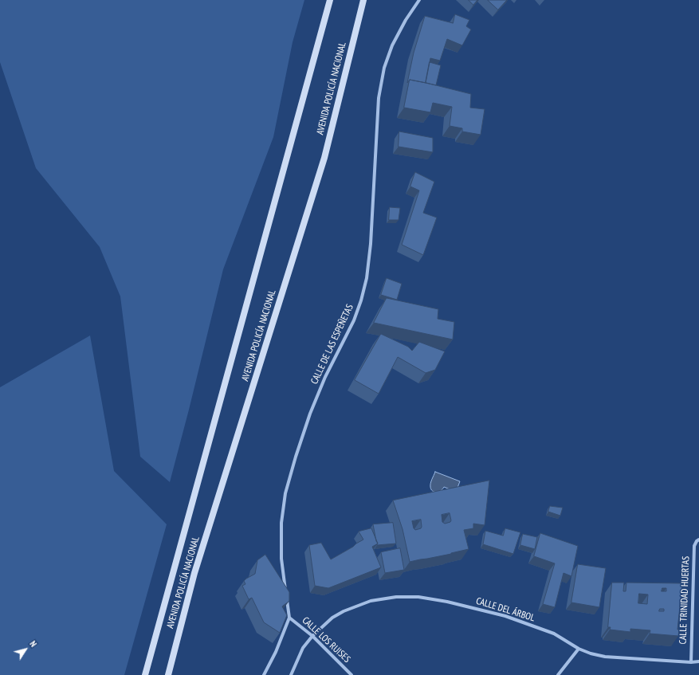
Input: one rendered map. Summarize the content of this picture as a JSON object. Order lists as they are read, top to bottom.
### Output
{
  "streets": {
    "street": [
      "AVENIDA POLICÍA NACIONAL",
      "CALLE DE LAS ESPEÑETAS",
      "CALLE TRINIDAD HUERTAS",
      "CALLE DEL ÁRBOL",
      "CALLE LOS RUISES"
    ]
  },
  "crossings": [
    ["CALLE DE LAS ESPEÑETAS", "CALLE LOS RUISES"],
    ["CALLE TRINIDAD HUERTAS", "CALLE DEL ÁRBOL"],
    ["CALLE DEL ÁRBOL", "CALLE LOS RUISES"]
  ],
  "north": "top right"
}
